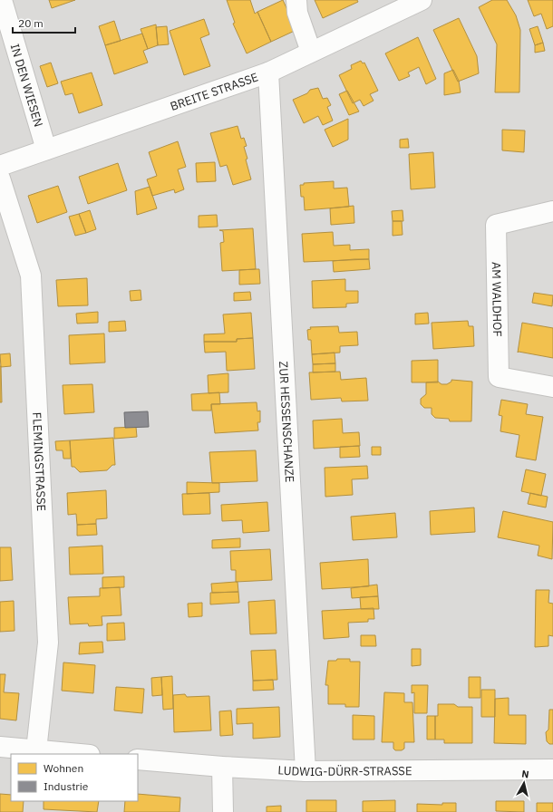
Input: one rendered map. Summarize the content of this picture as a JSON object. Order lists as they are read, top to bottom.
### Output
{
  "streets": {
    "street": [
      "IN DEN WIESEN",
      "BREITE STRASSE",
      "AM WALDHOF",
      "ZUR HESSENSCHANZE",
      "FLEMINGSTRASSE",
      "LUDWIG-DÜRR-STRASSE"
    ]
  },
  "crossings": [
    ["IN DEN WIESEN", "BREITE STRASSE"],
    ["BREITE STRASSE", "ZUR HESSENSCHANZE"],
    ["ZUR HESSENSCHANZE", "LUDWIG-DÜRR-STRASSE"]
  ],
  "legend": ["Wohnen", "Industrie"],
  "scale_bar": "20 m",
  "north": "top"
}
